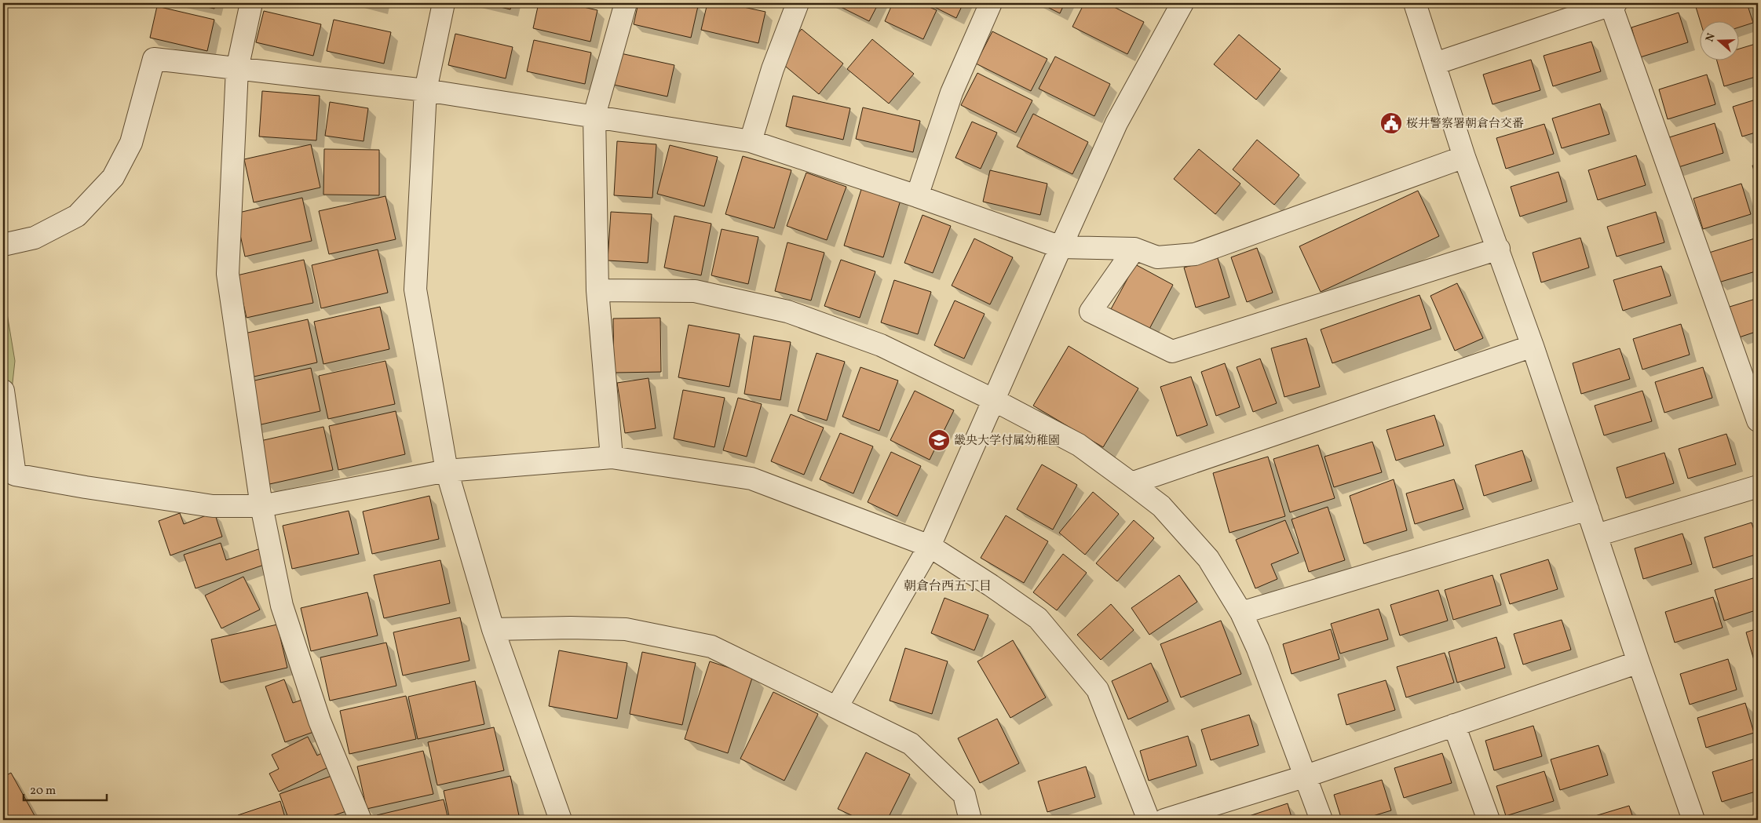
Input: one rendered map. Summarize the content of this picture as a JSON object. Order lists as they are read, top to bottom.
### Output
{
  "districts": ["朝倉台西五丁目"],
  "places": {
    "public building": ["桜井警察署朝倉台交番"],
    "school or university": ["畿央大学付属幼稚園"]
  },
  "scale_bar": "20 m",
  "north": "left"
}
